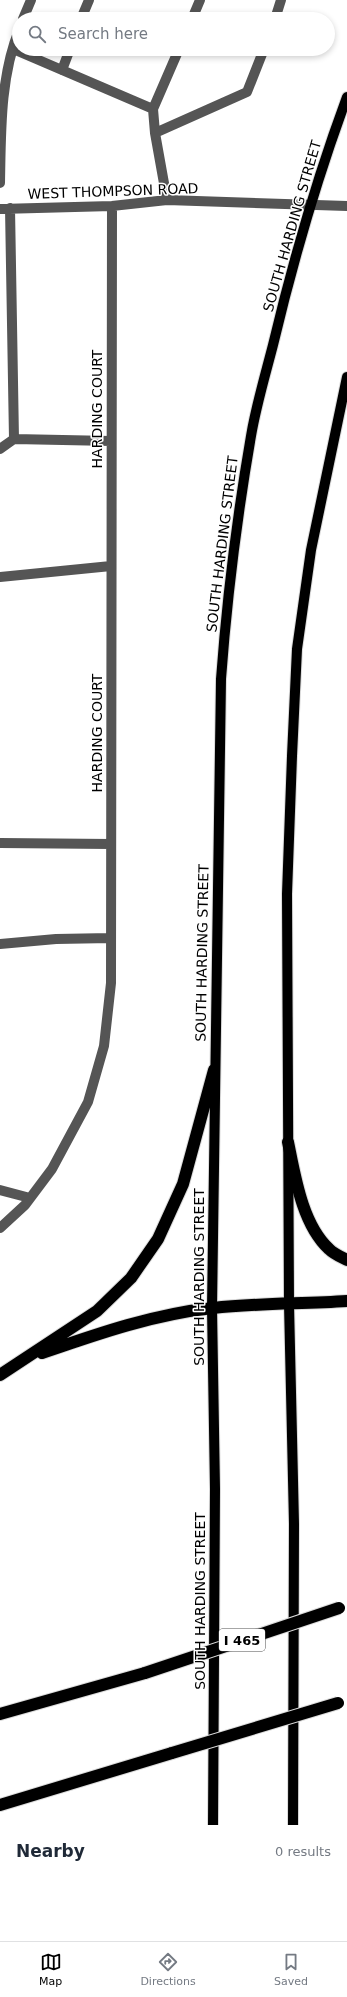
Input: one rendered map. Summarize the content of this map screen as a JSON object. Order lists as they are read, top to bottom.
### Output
{
  "streets": {
    "highway": ["I 465"],
    "main road": ["SOUTH HARDING STREET"],
    "street": ["WEST THOMPSON ROAD", "HARDING COURT"]
  },
  "crossings": [
    ["WEST THOMPSON ROAD", "SOUTH HARDING STREET"],
    ["WEST THOMPSON ROAD", "HARDING COURT"]
  ],
  "page": {
    "search": "Search here",
    "heading": ["Nearby", "0 results"],
    "nav": ["Map", "Directions", "Saved"]
  }
}
